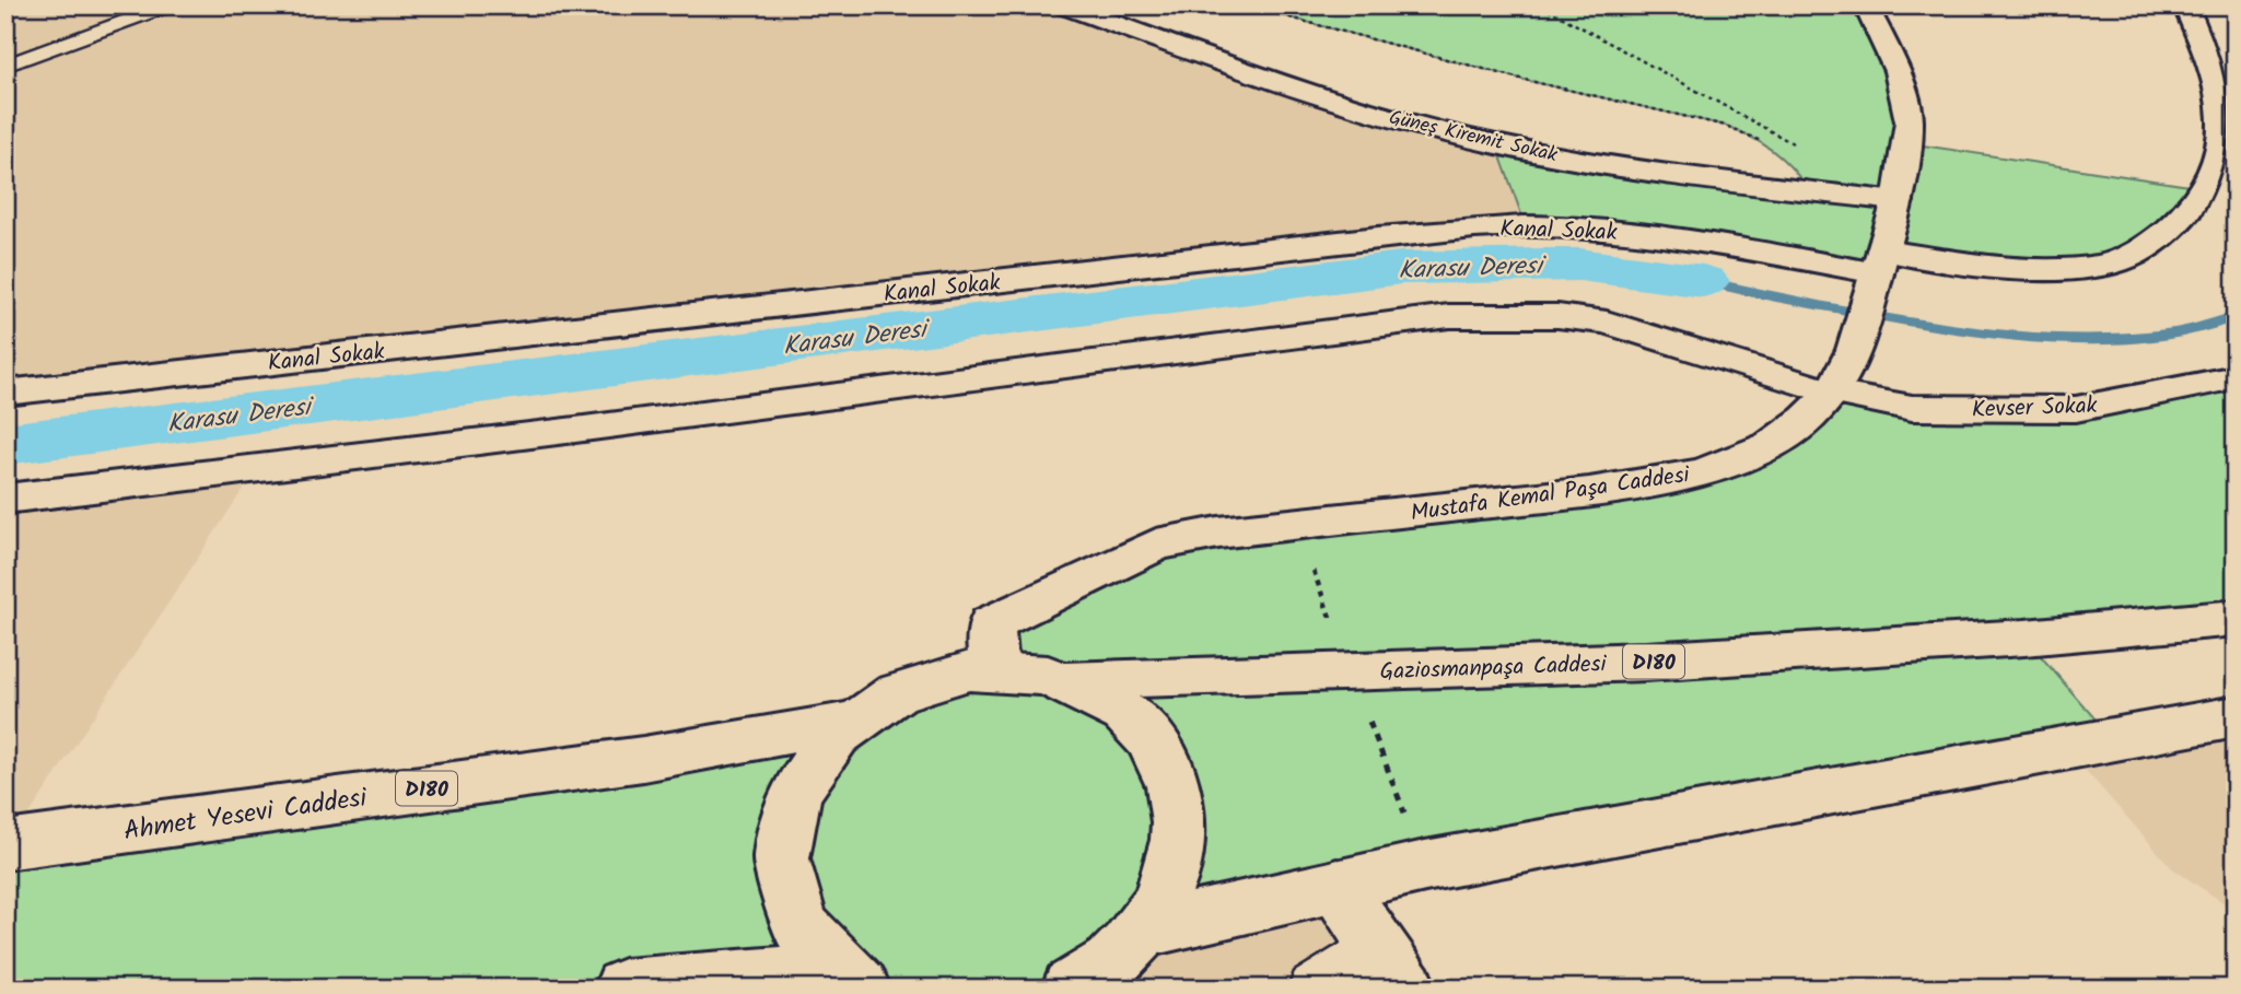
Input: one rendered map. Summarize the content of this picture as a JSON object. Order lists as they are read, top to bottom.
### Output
{
  "streets": {
    "main road": [
      "Güneş Kiremit Sokak",
      "Kanal Sokak",
      "Kevser Sokak",
      "Mustafa Kemal Paşa Caddesi",
      "D180",
      "Gaziosmanpaşa Caddesi",
      "Ahmet Yesevi Caddesi"
    ]
  },
  "crossings": [
    ["Güneş Kiremit Sokak", "Mustafa Kemal Paşa Caddesi"],
    ["Kanal Sokak", "Mustafa Kemal Paşa Caddesi"],
    ["Kevser Sokak", "Mustafa Kemal Paşa Caddesi"],
    ["Mustafa Kemal Paşa Caddesi", "Gaziosmanpaşa Caddesi"],
    ["Gaziosmanpaşa Caddesi", "Ahmet Yesevi Caddesi"]
  ],
  "water": ["Karasu Deresi"]
}
